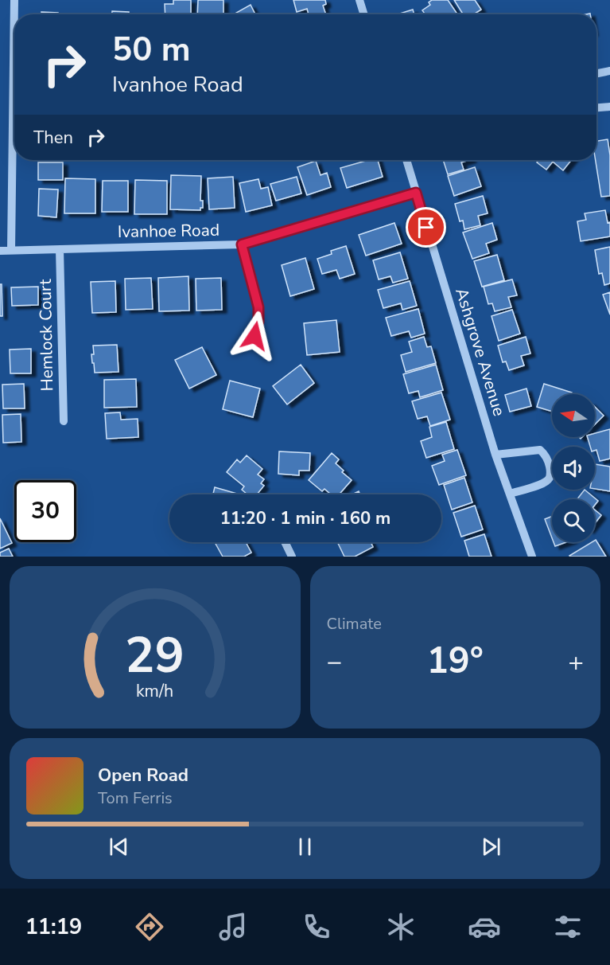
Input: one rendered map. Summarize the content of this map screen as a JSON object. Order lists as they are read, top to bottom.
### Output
{
  "streets": {
    "street": ["Ivanhoe Road", "Hemlock Court", "Ashgrove Avenue"]
  },
  "crossings": [
    ["Ivanhoe Road", "Hemlock Court"],
    ["Ivanhoe Road", "Ashgrove Avenue"]
  ],
  "north": "left",
  "page": {
    "turn": ["50 m", "Ivanhoe Road"],
    "then": "Then",
    "limit": "30",
    "trip": "11:20 · 1 min · 160 m",
    "tile": "Climate",
    "heat": ["−", "19°", "+"],
    "song": ["Open Road", "Tom Ferris"],
    "tabs": "11:19",
    "gauge": ["29", "km/h"]
  }
}
